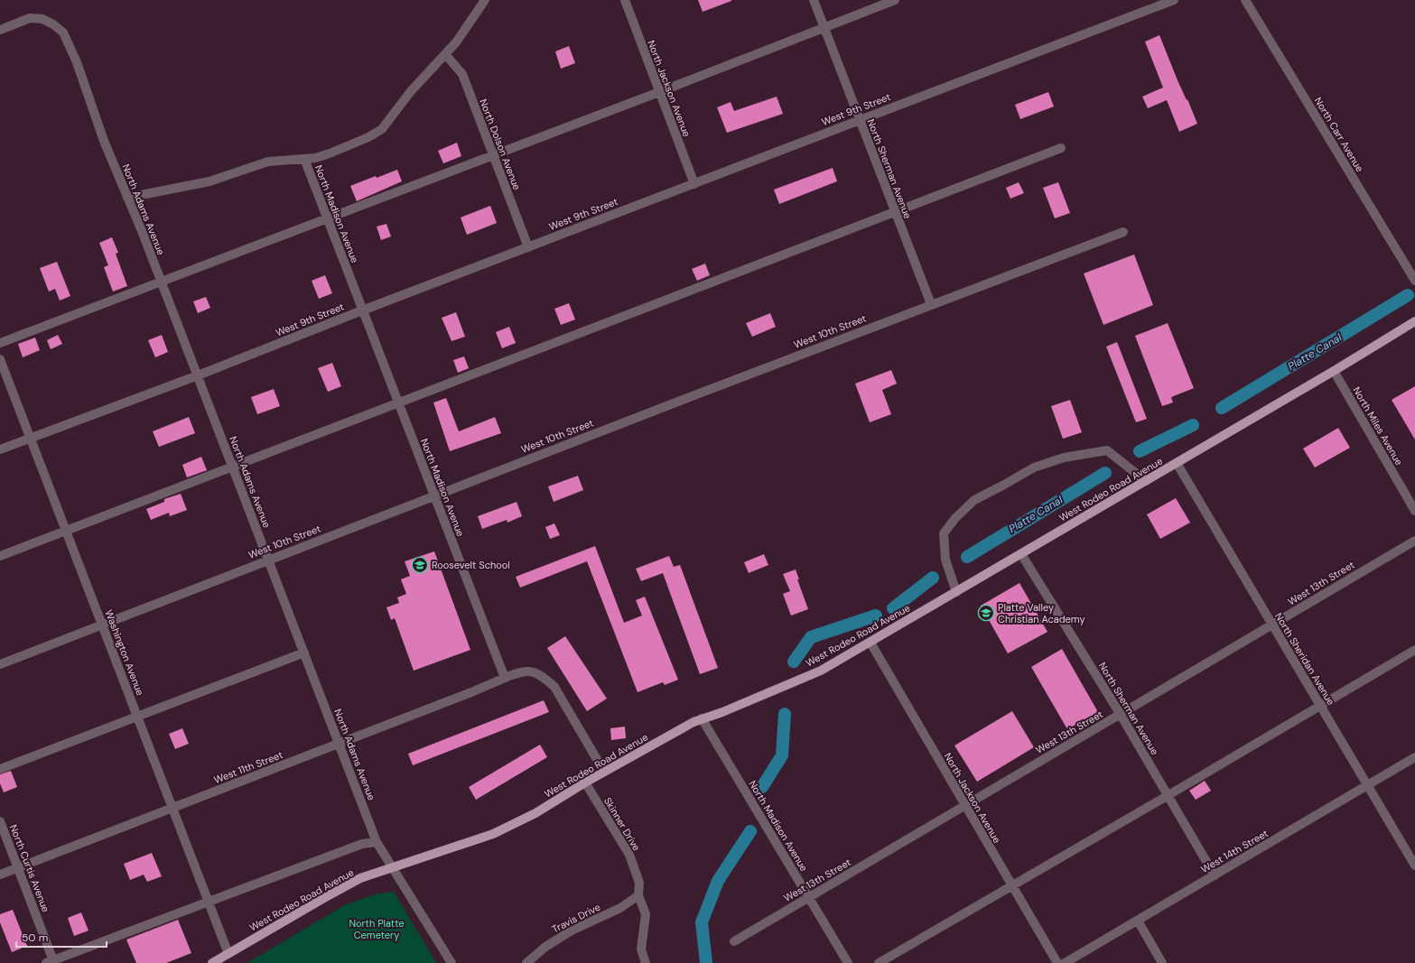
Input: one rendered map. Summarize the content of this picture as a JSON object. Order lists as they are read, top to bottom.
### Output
{
  "streets": {
    "main road": ["West Rodeo Road Avenue"],
    "street": [
      "North Jackson Avenue",
      "West 9th Street",
      "North Carr Avenue",
      "North Dolson Avenue",
      "North Sherman Avenue",
      "North Adams Avenue",
      "North Madison Avenue",
      "West 10th Street",
      "North Miles Avenue",
      "West 13th Street",
      "Washington Avenue",
      "North Sheridan Avenue",
      "West 11th Street",
      "Skinner Drive",
      "West 14th Street",
      "North Curtis Avenue",
      "Travis Drive"
    ]
  },
  "crossings": [
    ["North Jackson Avenue", "West 9th Street"],
    ["North Jackson Avenue", "West Rodeo Road Avenue"],
    ["North Jackson Avenue", "West 13th Street"],
    ["West 9th Street", "North Dolson Avenue"],
    ["West 9th Street", "North Sherman Avenue"],
    ["West 9th Street", "North Adams Avenue"],
    ["West 9th Street", "North Madison Avenue"],
    ["West 9th Street", "Washington Avenue"],
    ["North Sherman Avenue", "West 10th Street"],
    ["North Sherman Avenue", "West Rodeo Road Avenue"],
    ["North Sherman Avenue", "West 13th Street"],
    ["North Sherman Avenue", "West 14th Street"],
    ["North Adams Avenue", "West 10th Street"],
    ["North Adams Avenue", "West Rodeo Road Avenue"],
    ["North Adams Avenue", "West 11th Street"],
    ["North Madison Avenue", "West 10th Street"],
    ["North Madison Avenue", "West Rodeo Road Avenue"],
    ["North Madison Avenue", "West 13th Street"],
    ["North Madison Avenue", "West 11th Street"],
    ["West 10th Street", "Washington Avenue"],
    ["North Miles Avenue", "West Rodeo Road Avenue"],
    ["West Rodeo Road Avenue", "Washington Avenue"],
    ["West Rodeo Road Avenue", "North Sheridan Avenue"],
    ["West Rodeo Road Avenue", "Skinner Drive"],
    ["West 13th Street", "North Sheridan Avenue"],
    ["Washington Avenue", "West 11th Street"],
    ["North Sheridan Avenue", "West 14th Street"],
    ["West 11th Street", "North Curtis Avenue"],
    ["Skinner Drive", "Travis Drive"]
  ],
  "water": ["Platte Canal"],
  "parks": ["North Platte Cemetery"],
  "places": {
    "school or university": ["Roosevelt School", "Platte Valley Christian Academy"]
  },
  "scale_bar": "50 m"
}
